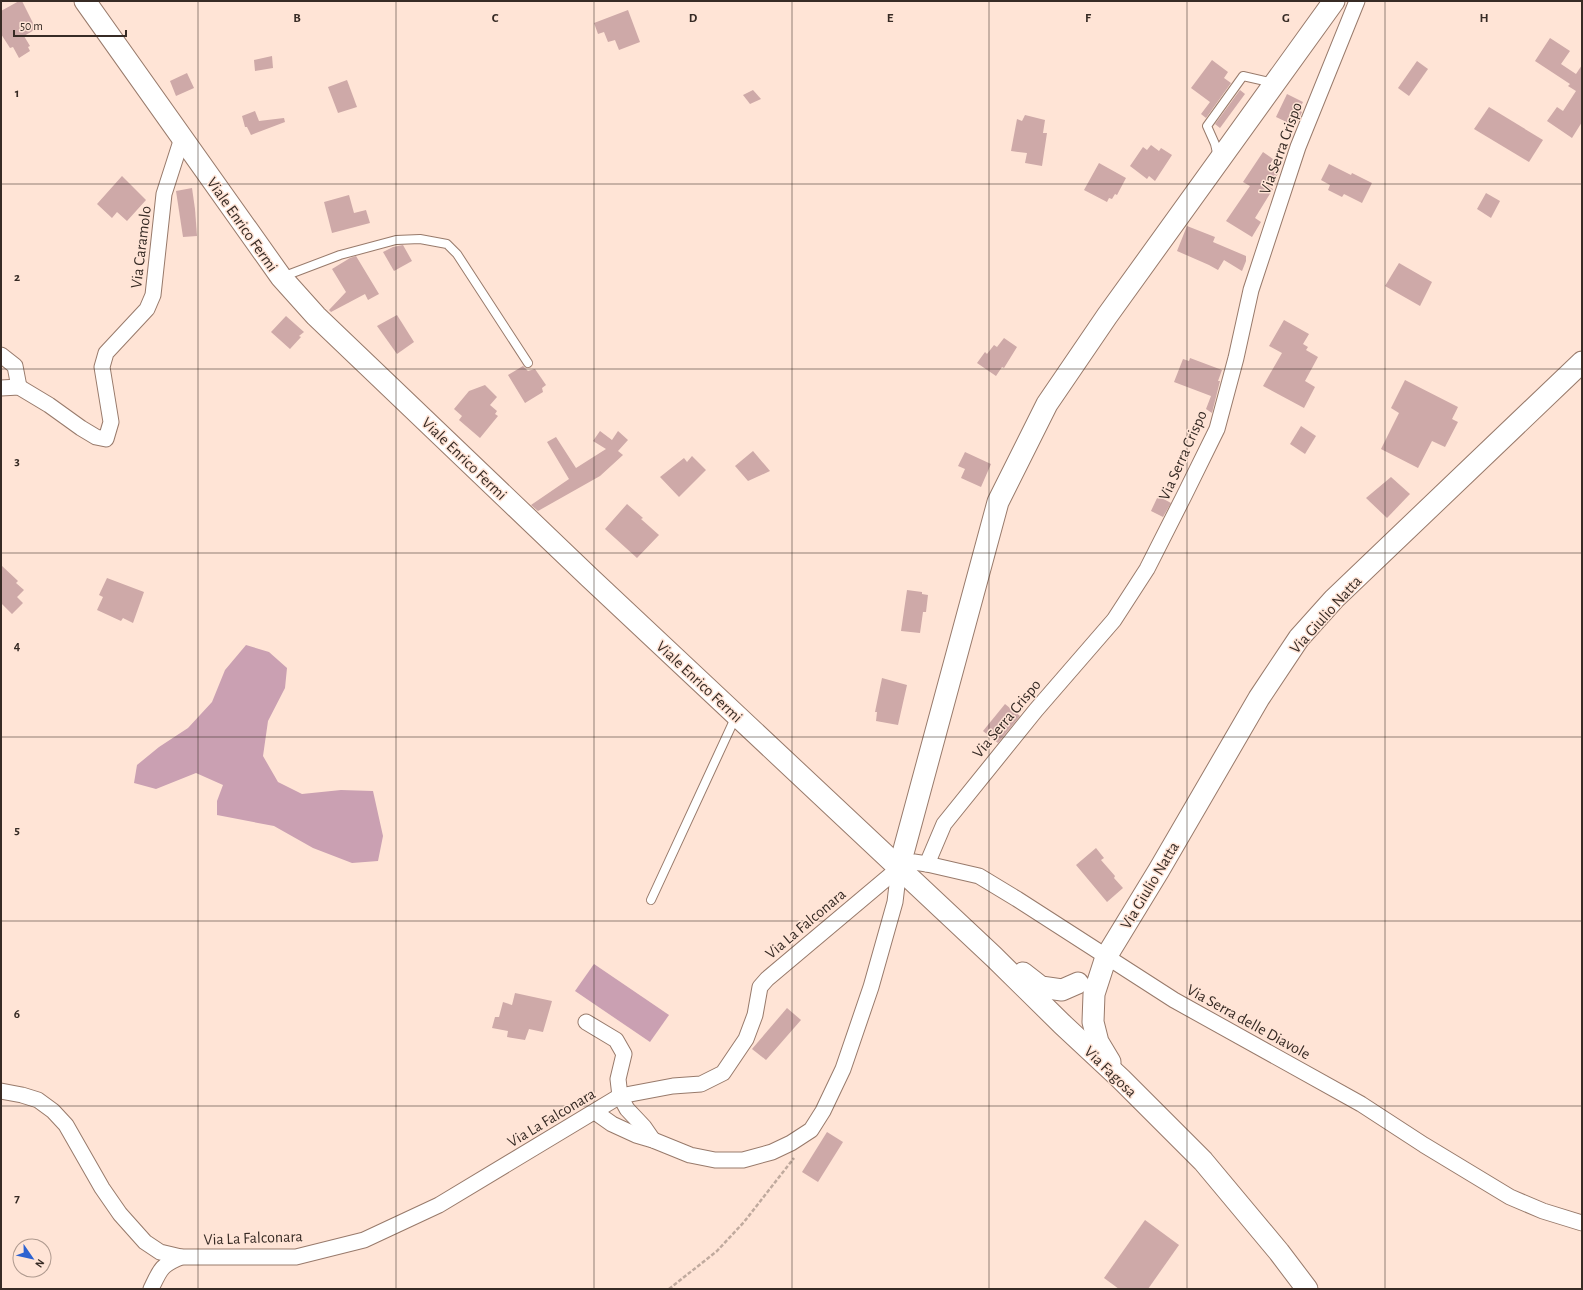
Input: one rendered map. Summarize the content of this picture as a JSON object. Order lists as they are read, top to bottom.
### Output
{
  "streets": {
    "street": [
      "Via Serra Crispo",
      "Viale Enrico Fermi",
      "Via Caramolo",
      "Via Giulio Natta",
      "Via La Falconara",
      "Via Serra delle Diavole",
      "Via Fagosa"
    ]
  },
  "crossings": [
    ["Via Serra Crispo", "Via Serra delle Diavole"],
    ["Viale Enrico Fermi", "Via Caramolo"],
    ["Viale Enrico Fermi", "Via La Falconara"],
    ["Viale Enrico Fermi", "Via Serra delle Diavole"],
    ["Viale Enrico Fermi", "Via Fagosa"],
    ["Via Giulio Natta", "Via Serra delle Diavole"],
    ["Via La Falconara", "Via Serra delle Diavole"],
    ["Via La Falconara", "Via Fagosa"],
    ["Via Serra delle Diavole", "Via Fagosa"]
  ],
  "scale_bar": "50 m",
  "north": "bottom right",
  "grid": {
    "columns": [
      "B",
      "C",
      "D",
      "E",
      "F",
      "G",
      "H"
    ],
    "rows": [
      "1",
      "2",
      "3",
      "4",
      "5",
      "6",
      "7"
    ]
  }
}
